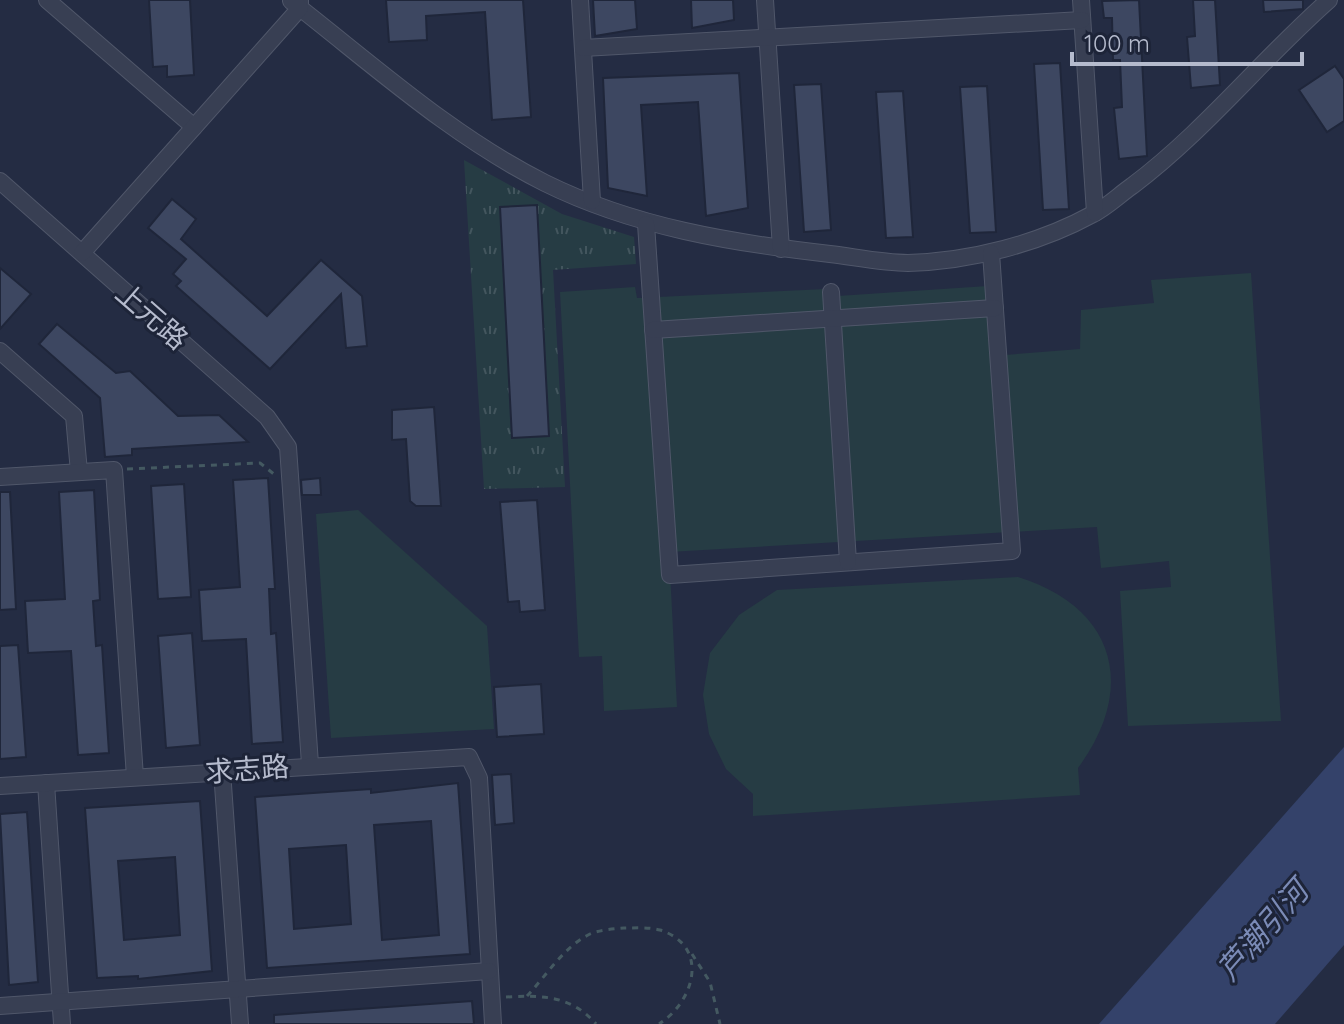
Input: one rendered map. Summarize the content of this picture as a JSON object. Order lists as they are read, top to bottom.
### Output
{
  "streets": {
    "street": ["上元路", "求志路"]
  },
  "crossings": [
    ["上元路", "求志路"]
  ],
  "water": ["芦潮引河"],
  "scale_bar": "100 m"
}
